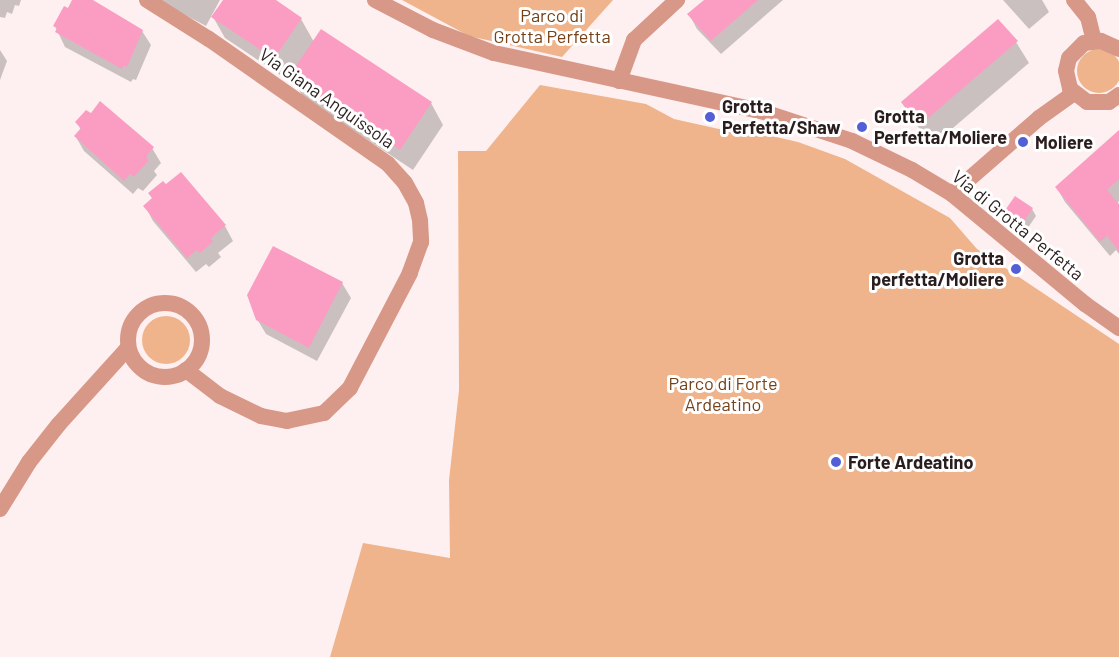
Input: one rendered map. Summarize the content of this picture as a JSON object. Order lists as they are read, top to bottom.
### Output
{
  "streets": {
    "street": ["Via Giana Anguissola", "Via di Grotta Perfetta"]
  },
  "parks": ["Parco di Grotta Perfetta", "Parco di Forte Ardeatino"],
  "places": [
    "Grotta Perfetta/Shaw",
    "Grotta Perfetta/Moliere",
    "Moliere",
    "Grotta perfetta/Moliere",
    "Forte Ardeatino"
  ]
}
